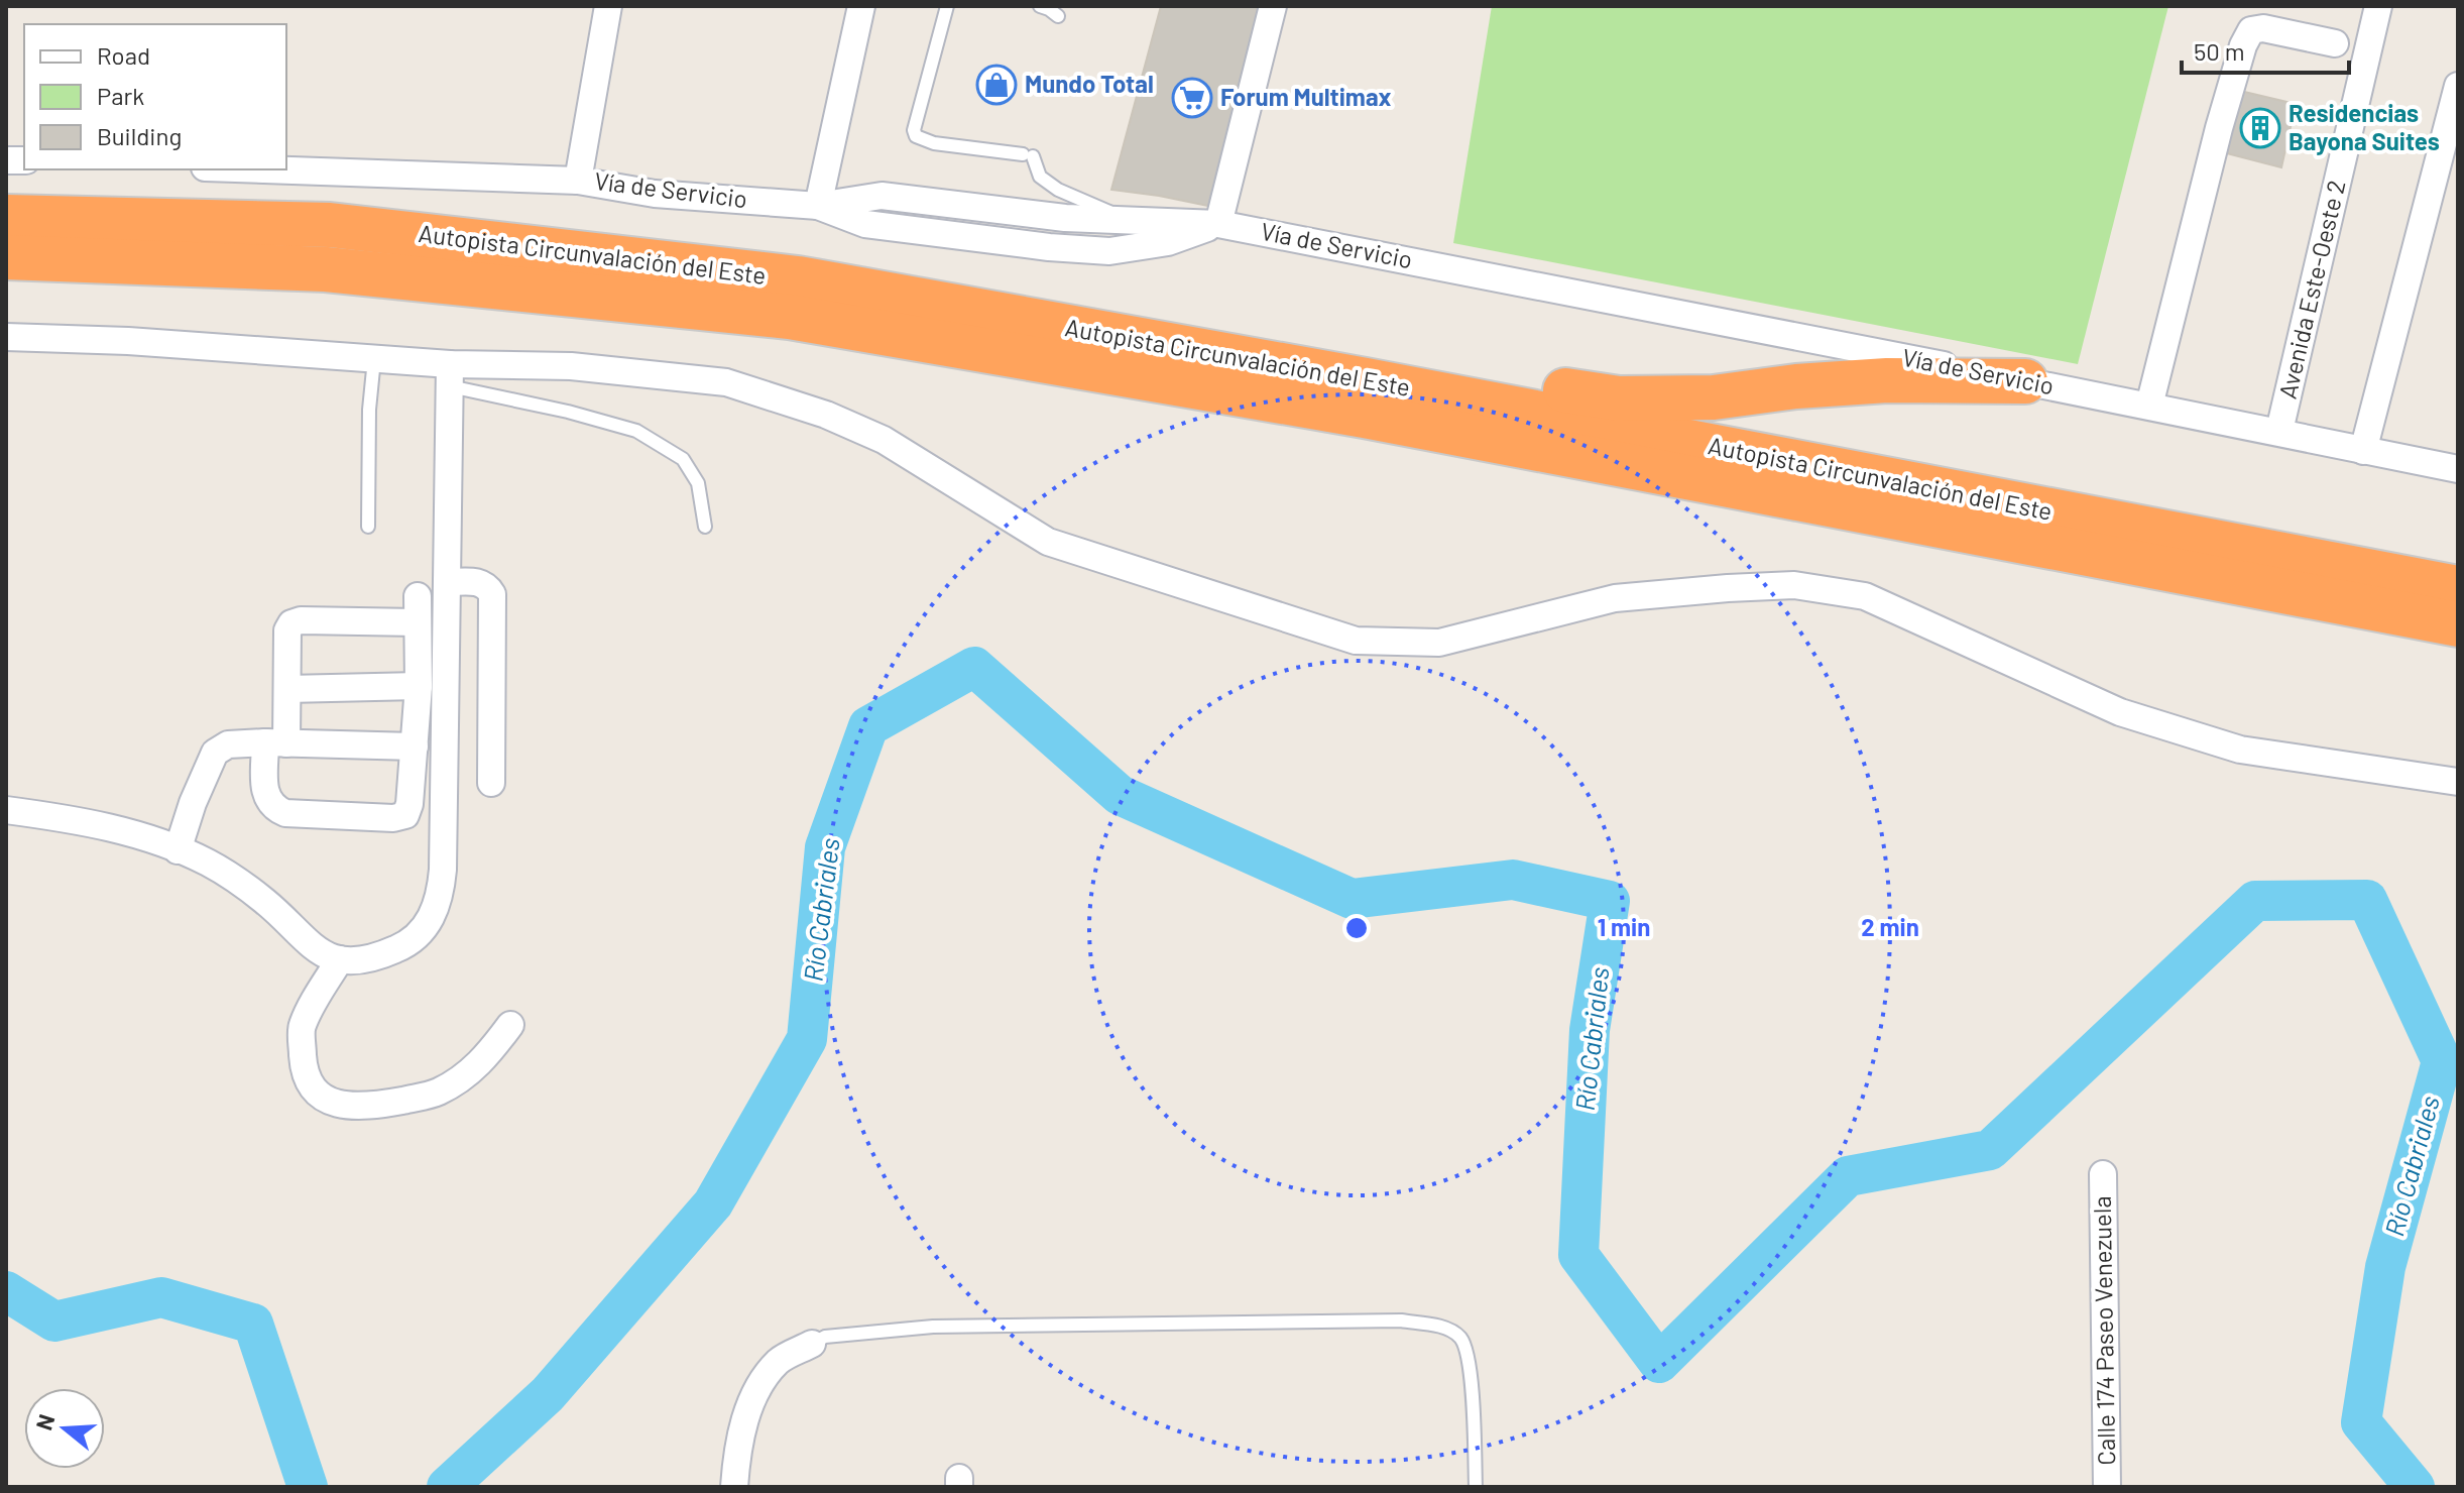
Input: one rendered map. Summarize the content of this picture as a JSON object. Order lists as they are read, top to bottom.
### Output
{
  "streets": {
    "highway": ["Autopista Circunvalación del Este"],
    "street": ["Vía de Servicio", "Avenida Este-Oeste 2", "Calle 174 Paseo Venezuela"]
  },
  "crossings": [
    ["Vía de Servicio", "Avenida Este-Oeste 2"]
  ],
  "water": ["Río Cabriales"],
  "places": {
    "shop": ["Mundo Total"],
    "supermarket": ["Forum Multimax"],
    "building": ["Residencias Bayona Suites"]
  },
  "legend": ["Road", "Park", "Building"],
  "scale_bar": "50 m",
  "north": "left",
  "rings": ["1 min", "2 min"]
}
